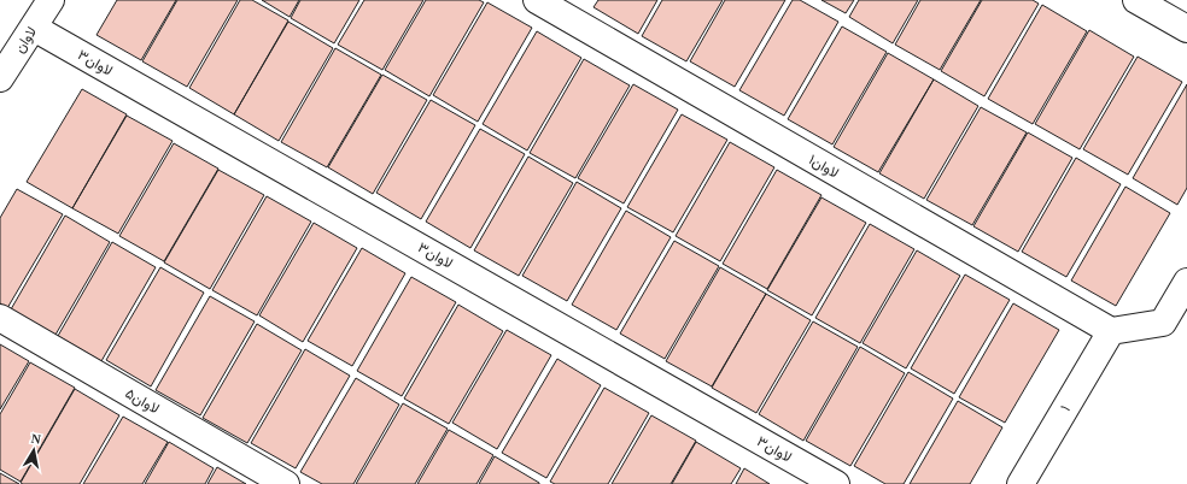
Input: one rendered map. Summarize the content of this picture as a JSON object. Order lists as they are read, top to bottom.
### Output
{
  "streets": {
    "street": [
      "لاوان",
      "۳لاوان",
      "۱لاوان",
      "۵لاوان",
      "۱"
    ]
  },
  "crossings": [
    ["لاوان", "۳لاوان"],
    ["۱لاوان", "۱"]
  ],
  "north": "top"
}
